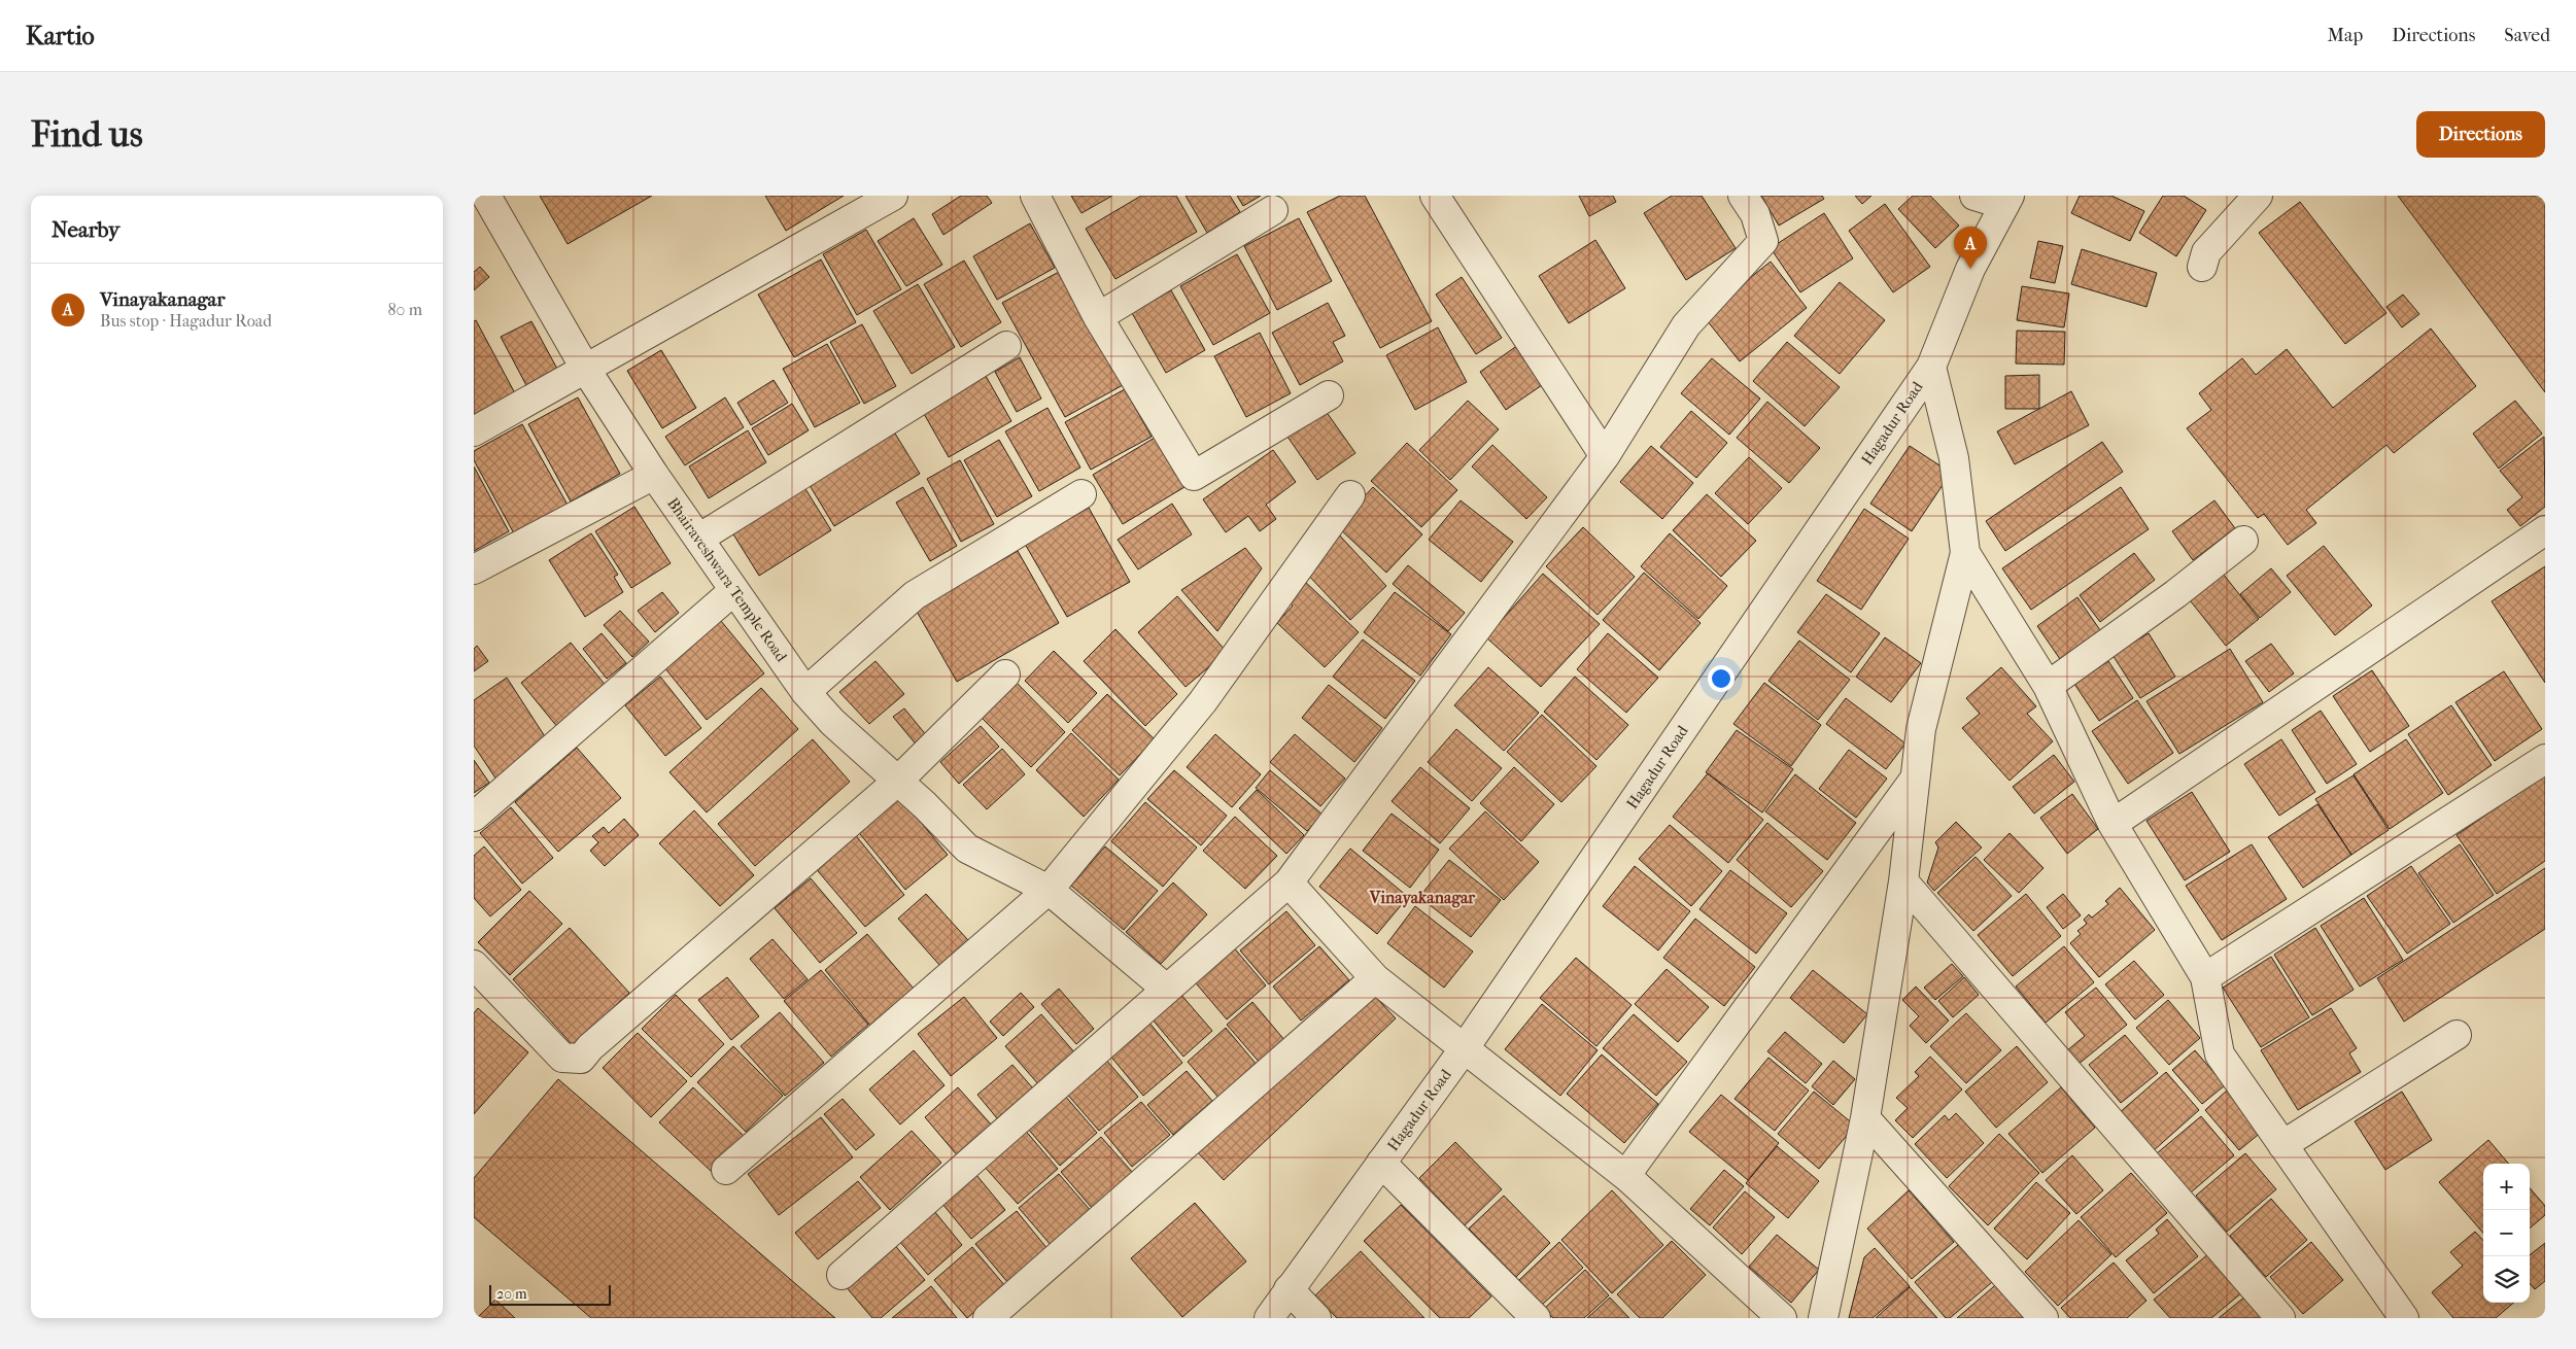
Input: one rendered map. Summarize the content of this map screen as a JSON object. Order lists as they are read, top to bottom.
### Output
{
  "streets": {
    "street": ["Hagadur Road", "Bhairaveshwara Temple Road"]
  },
  "districts": ["Vinayakanagar"],
  "scale_bar": "20 m",
  "page": {
    "header": "Kartio",
    "nav": ["Map", "Directions", "Saved"],
    "buttons": "Directions",
    "title": "Find us",
    "heading": "Nearby",
    "pins": "A",
    "list": [
      {
        "mark": "A",
        "name": "Vinayakanagar",
        "note": "Bus stop · Hagadur Road",
        "value": "80 m"
      }
    ],
    "map_buttons": ["+", "−"],
    "scale": "20 m"
  }
}
